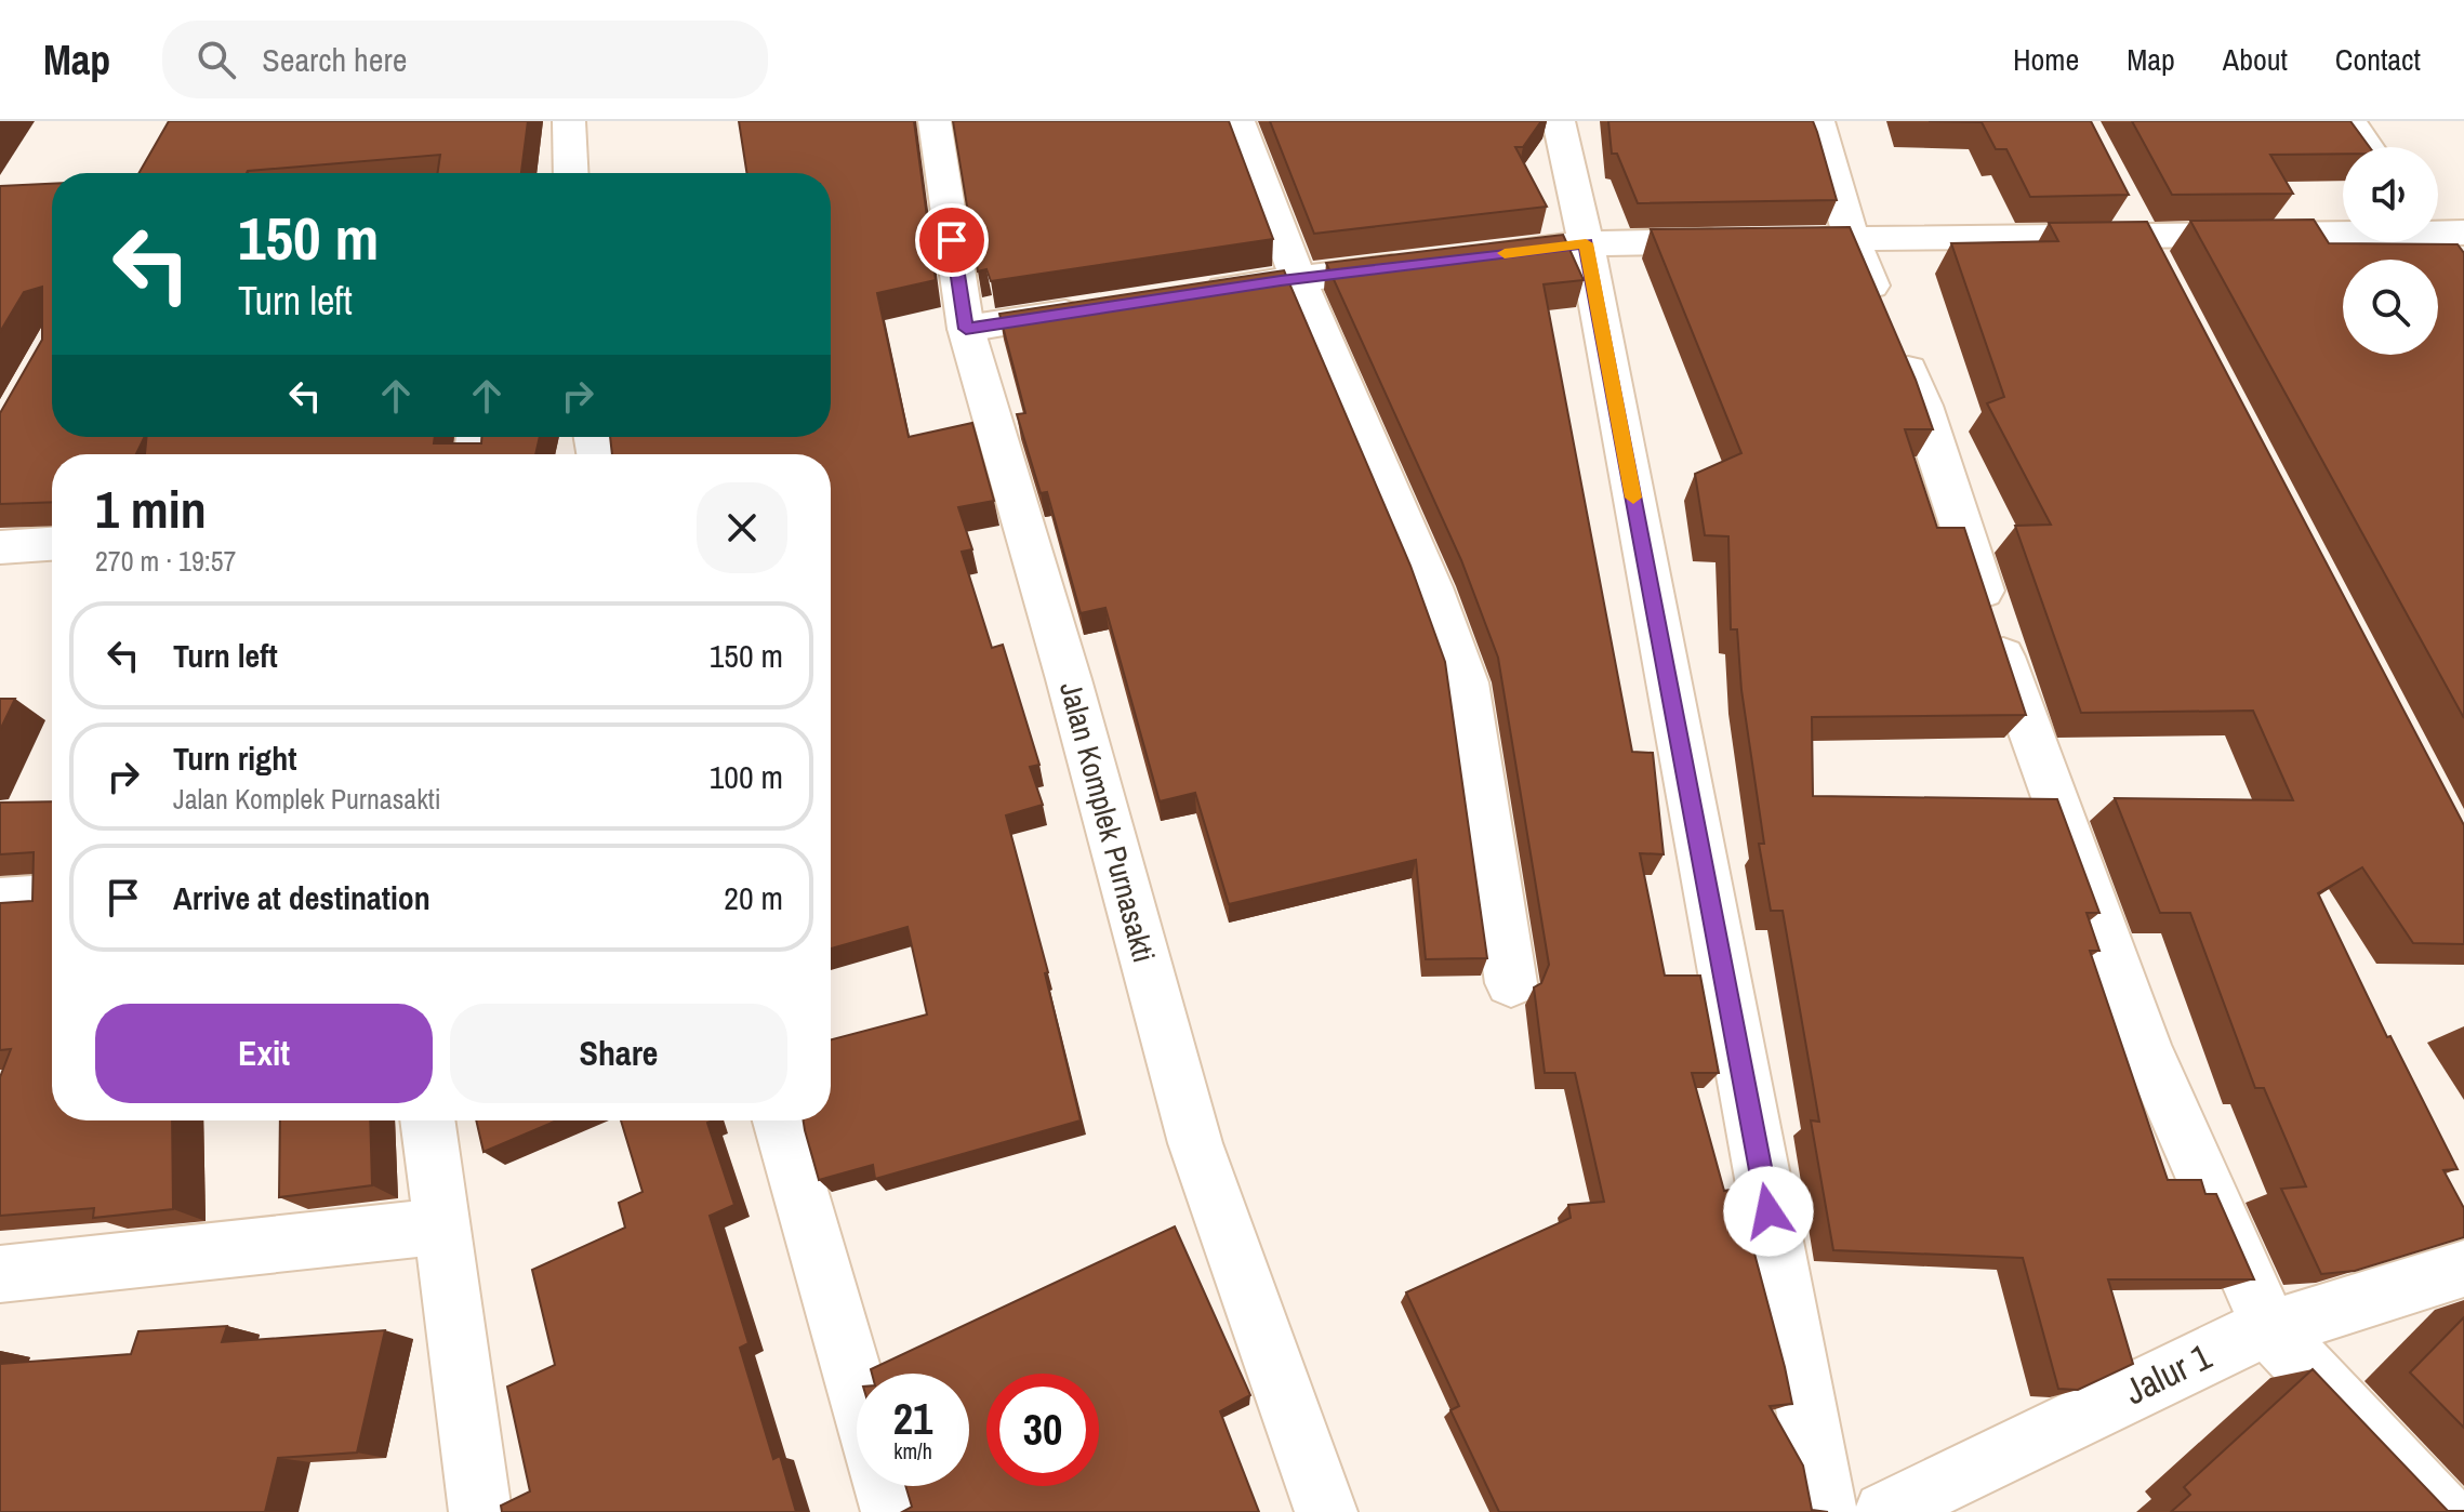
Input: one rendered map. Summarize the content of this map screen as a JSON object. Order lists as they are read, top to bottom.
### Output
{
  "streets": {
    "street": ["Jalan Komplek Purnasakti", "Jalur 1"]
  },
  "page": {
    "header": "Map",
    "search": "Search here",
    "nav": [
      "Home",
      "Map",
      "About",
      "Contact"
    ],
    "turn": ["150 m", "Turn left"],
    "heading": ["1 min", "270 m · 19:57"],
    "list": [
      {
        "name": "Turn left",
        "value": "150 m"
      },
      {
        "name": "Turn right",
        "note": "Jalan Komplek Purnasakti",
        "value": "100 m"
      },
      {
        "name": "Arrive at destination",
        "value": "20 m"
      }
    ],
    "buttons": ["Exit", "Share"],
    "speed": "21 km/h",
    "limit": "30"
  }
}
